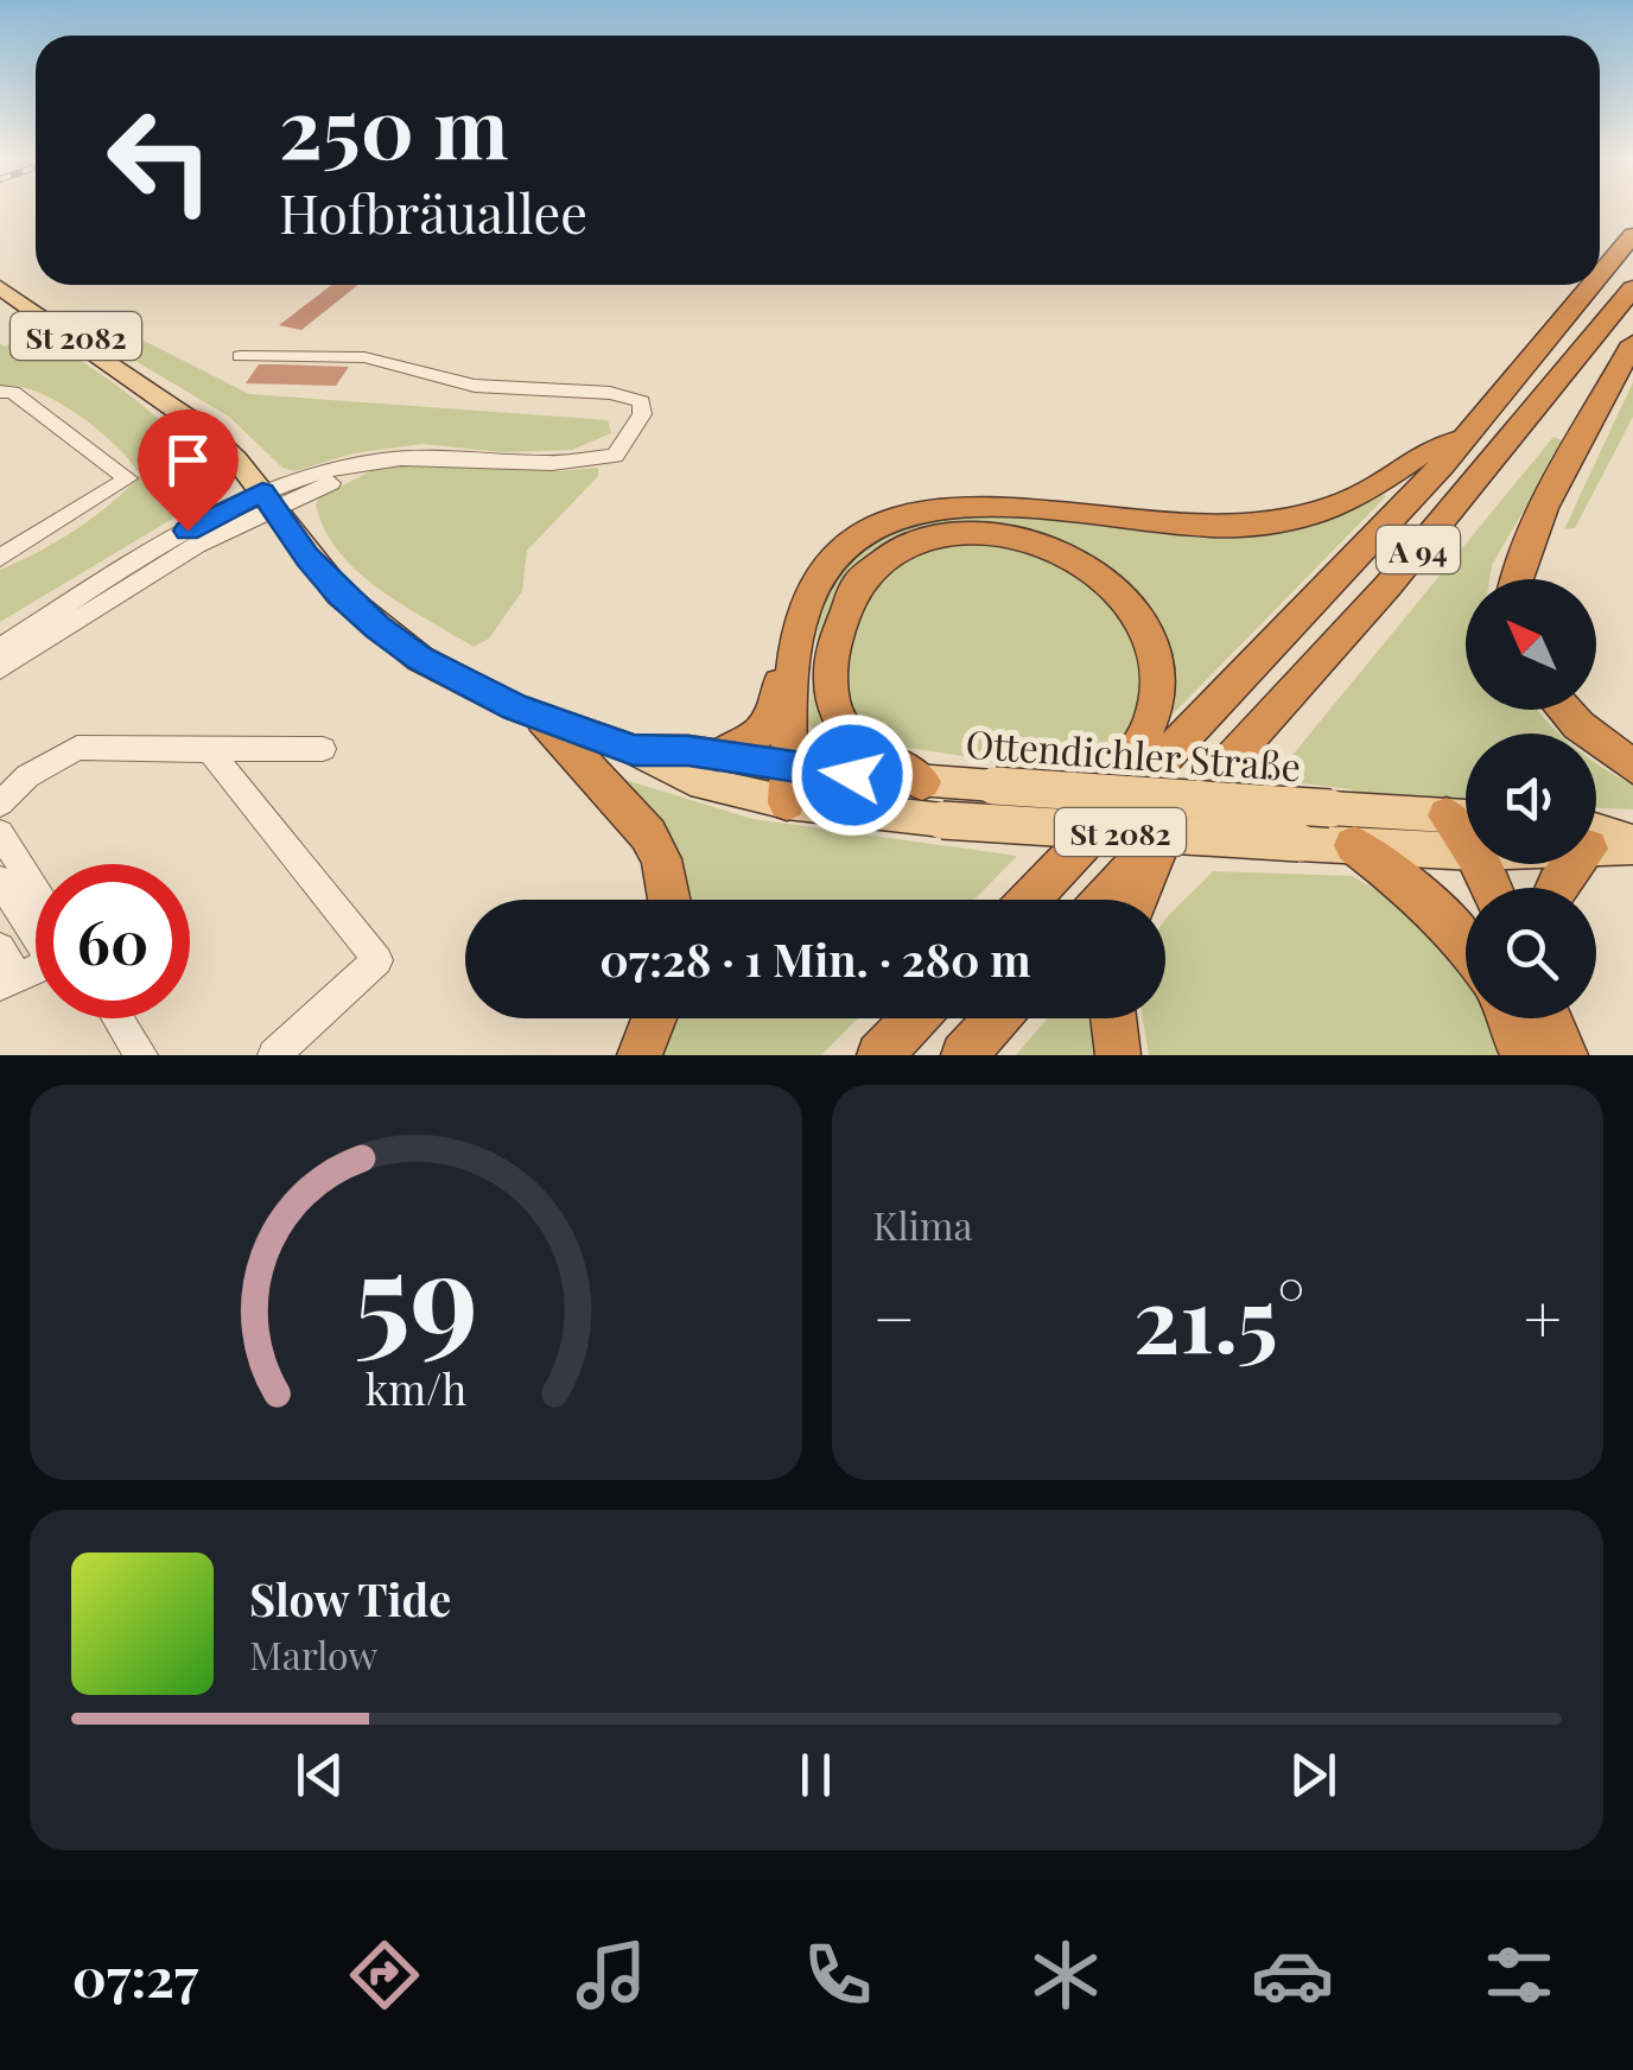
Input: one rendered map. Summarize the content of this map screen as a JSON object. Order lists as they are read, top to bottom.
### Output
{
  "streets": {
    "highway": ["A 94"],
    "main road": ["St 2082", "Ottendichler Straße"]
  },
  "north": "top left",
  "page": {
    "turn": ["250 m", "Hofbräuallee"],
    "limit": "60",
    "trip": "07:28 · 1 Min. · 280 m",
    "tile": "Klima",
    "heat": ["−", "21.5°", "+"],
    "song": ["Slow Tide", "Marlow"],
    "tabs": "07:27",
    "gauge": ["59", "km/h"]
  }
}
